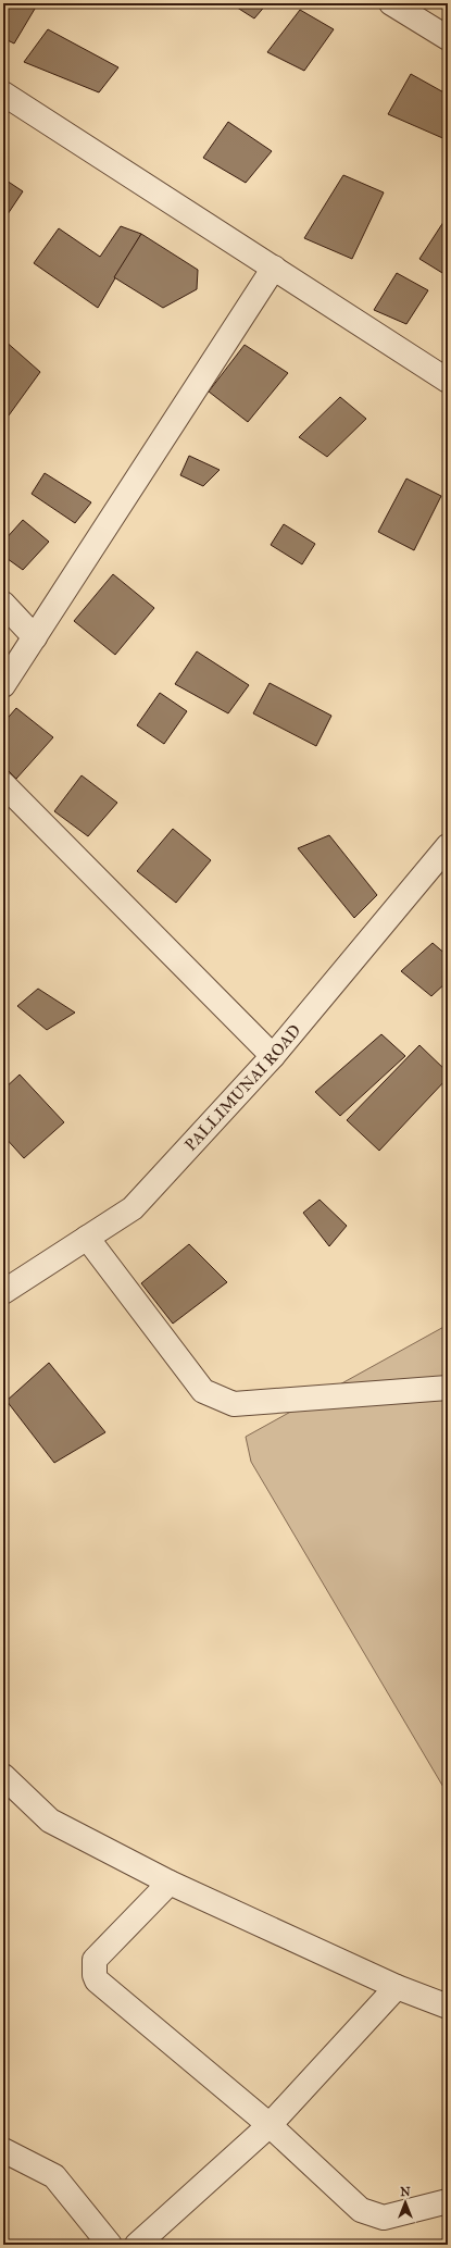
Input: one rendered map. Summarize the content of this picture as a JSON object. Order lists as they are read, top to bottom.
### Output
{
  "streets": {
    "street": ["PALLIMUNAI ROAD"]
  },
  "north": "top"
}
